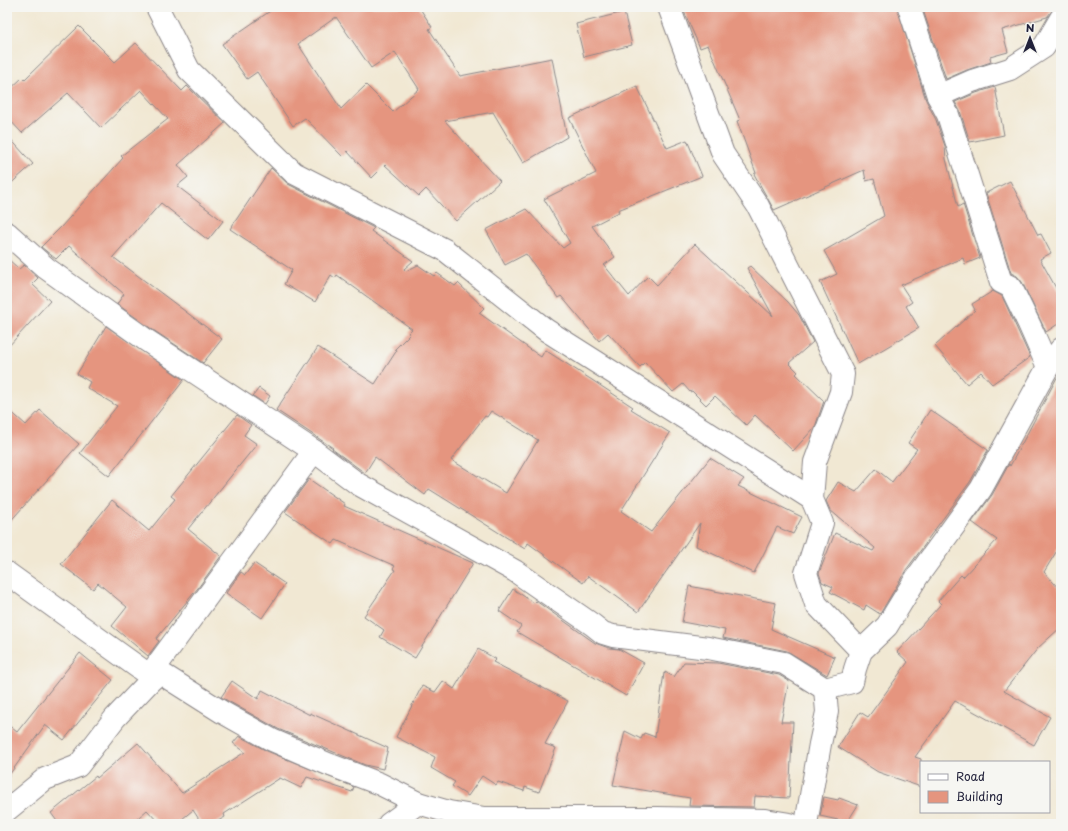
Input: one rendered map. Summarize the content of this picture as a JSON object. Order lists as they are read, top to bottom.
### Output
{
  "legend": ["Road", "Building"],
  "north": "top"
}
